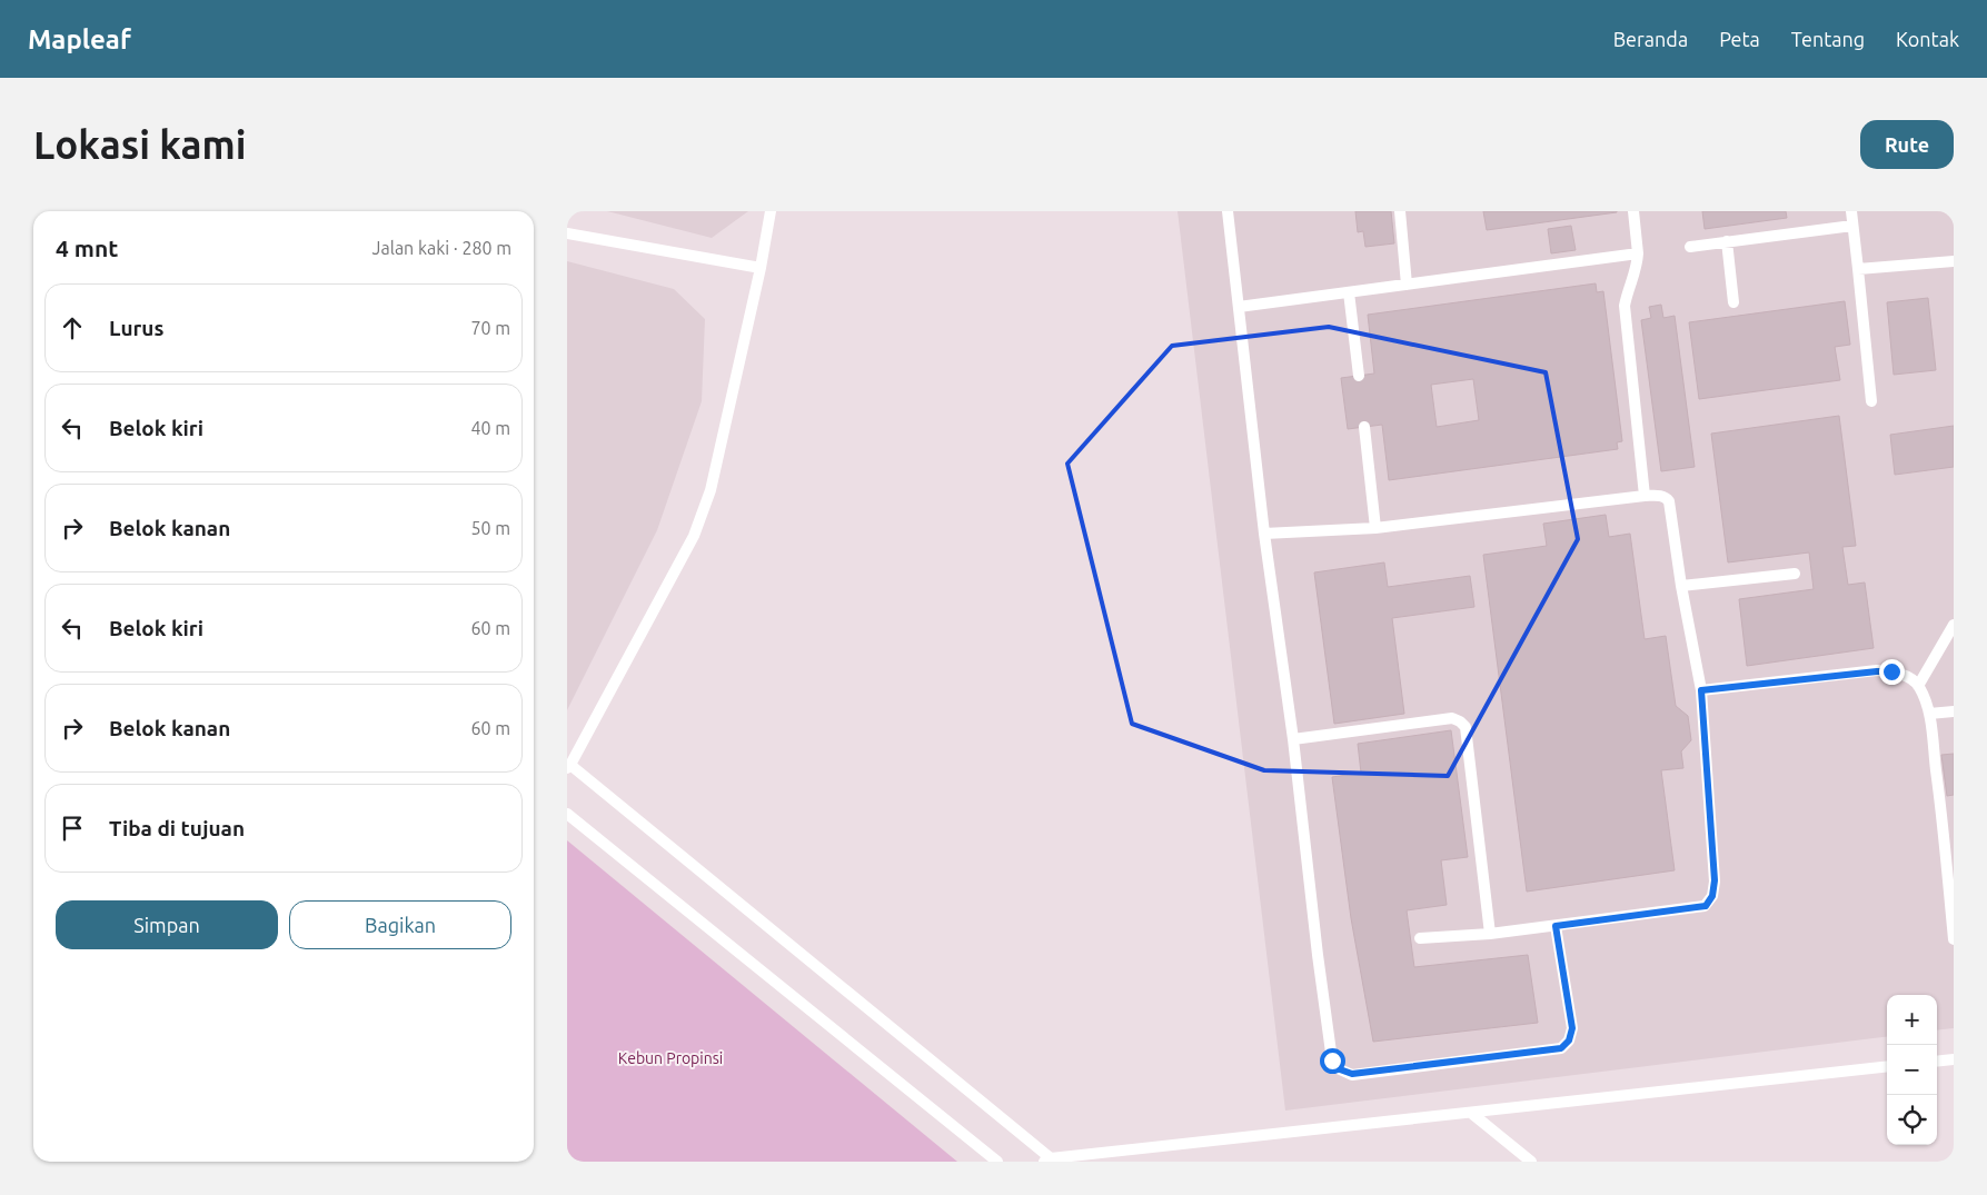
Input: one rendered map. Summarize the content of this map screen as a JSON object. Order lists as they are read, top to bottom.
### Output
{
  "parks": ["Kebun Propinsi"],
  "page": {
    "header": "Mapleaf",
    "nav": [
      "Beranda",
      "Peta",
      "Tentang",
      "Kontak"
    ],
    "buttons": [
      "Rute",
      ["Simpan", "Bagikan"]
    ],
    "title": "Lokasi kami",
    "heading": ["4 mnt", "Jalan kaki · 280 m"],
    "list": [
      ["Lurus", "70 m"],
      ["Belok kiri", "40 m"],
      ["Belok kanan", "50 m"],
      ["Belok kiri", "60 m"],
      ["Belok kanan", "60 m"],
      "Tiba di tujuan"
    ],
    "map_buttons": ["+", "−"]
  }
}
